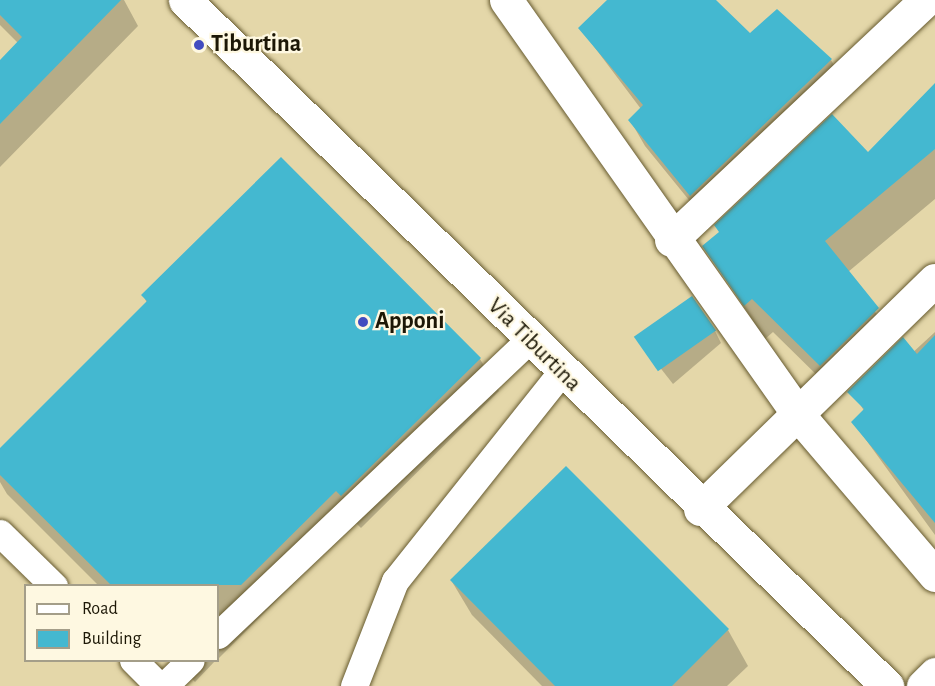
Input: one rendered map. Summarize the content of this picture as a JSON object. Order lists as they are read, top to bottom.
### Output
{
  "streets": {
    "street": ["Via Tiburtina"]
  },
  "places": ["Tiburtina", "Apponi"],
  "legend": ["Road", "Building"]
}
